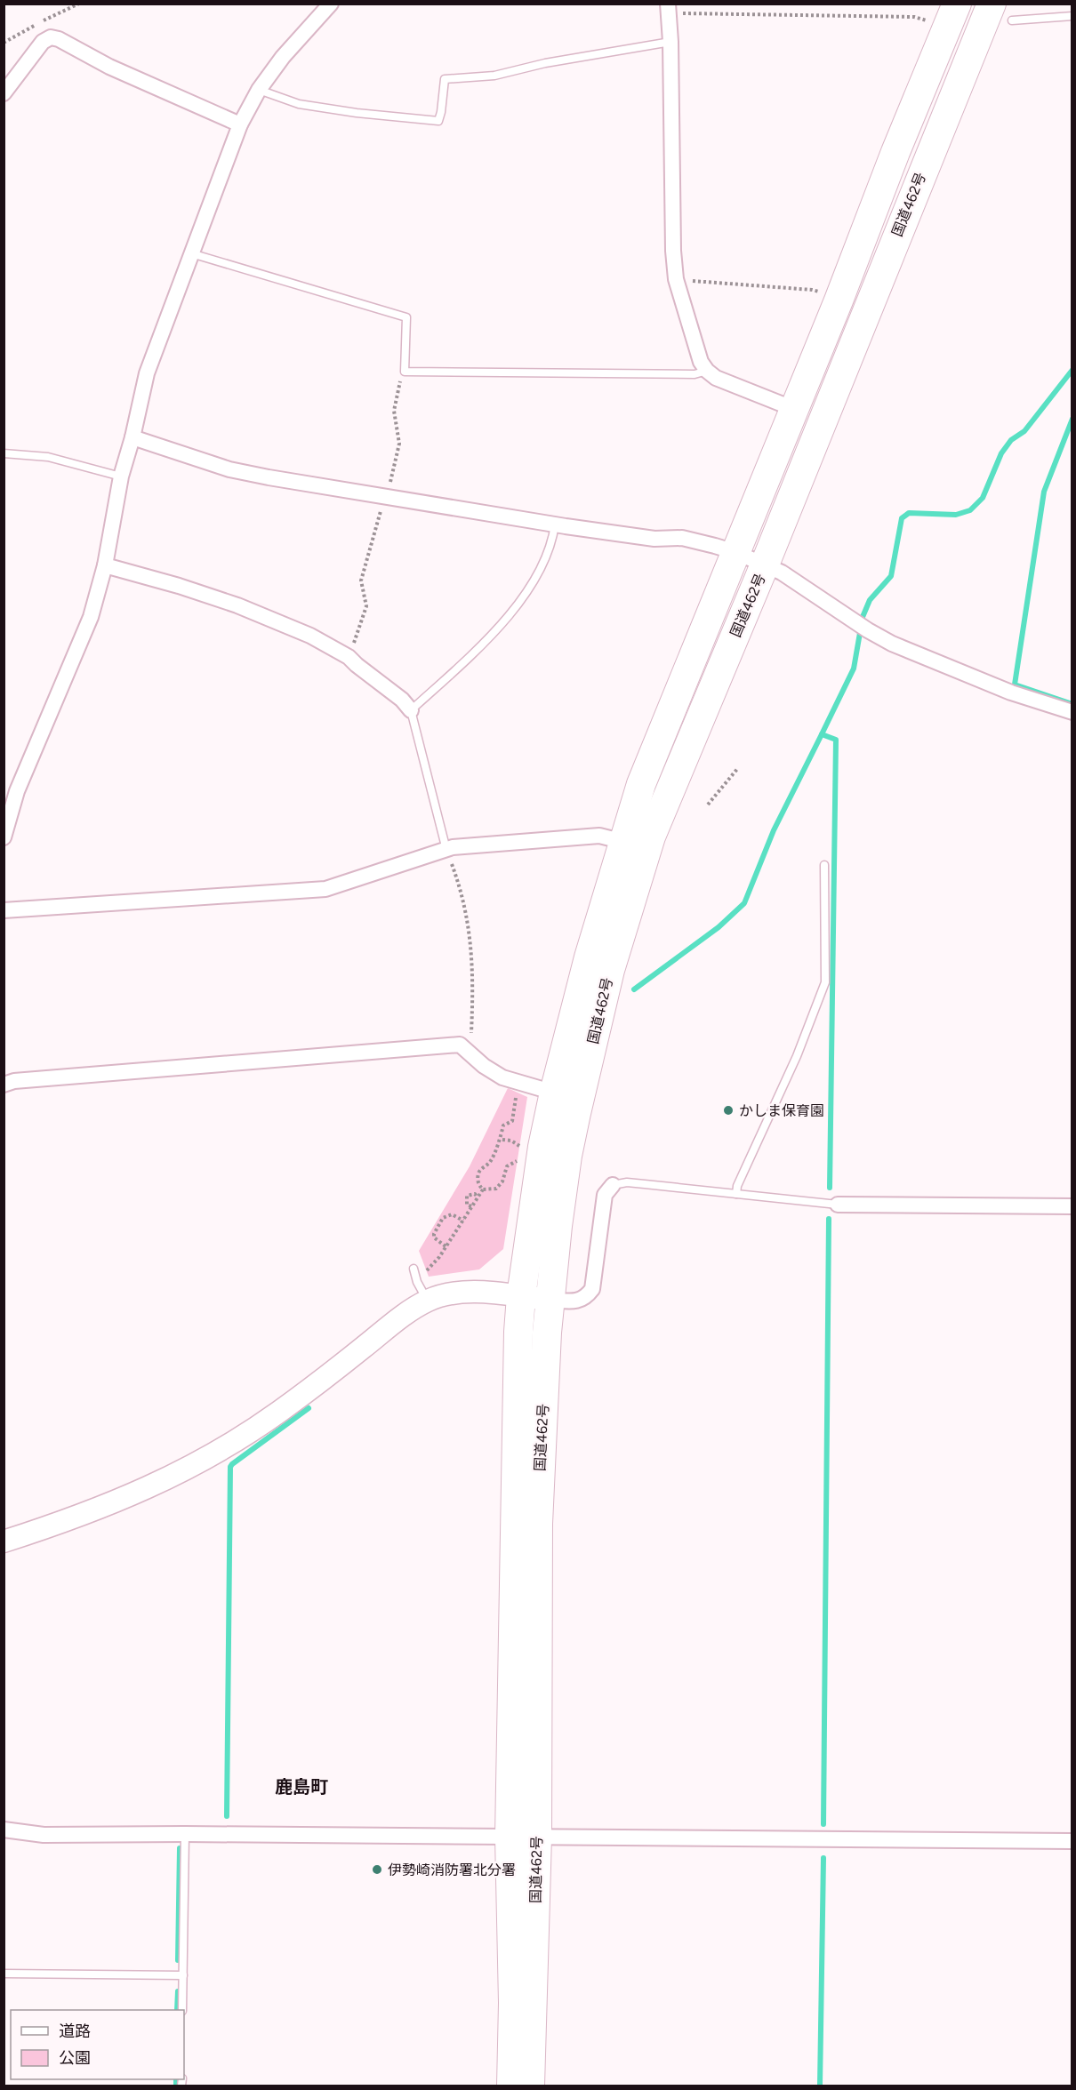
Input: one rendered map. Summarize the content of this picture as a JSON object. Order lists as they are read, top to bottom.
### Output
{
  "streets": {
    "highway": ["国道462号"]
  },
  "districts": ["鹿島町"],
  "places": ["かしま保育園", "伊勢崎消防署北分署"],
  "legend": ["道路", "公園"]
}
